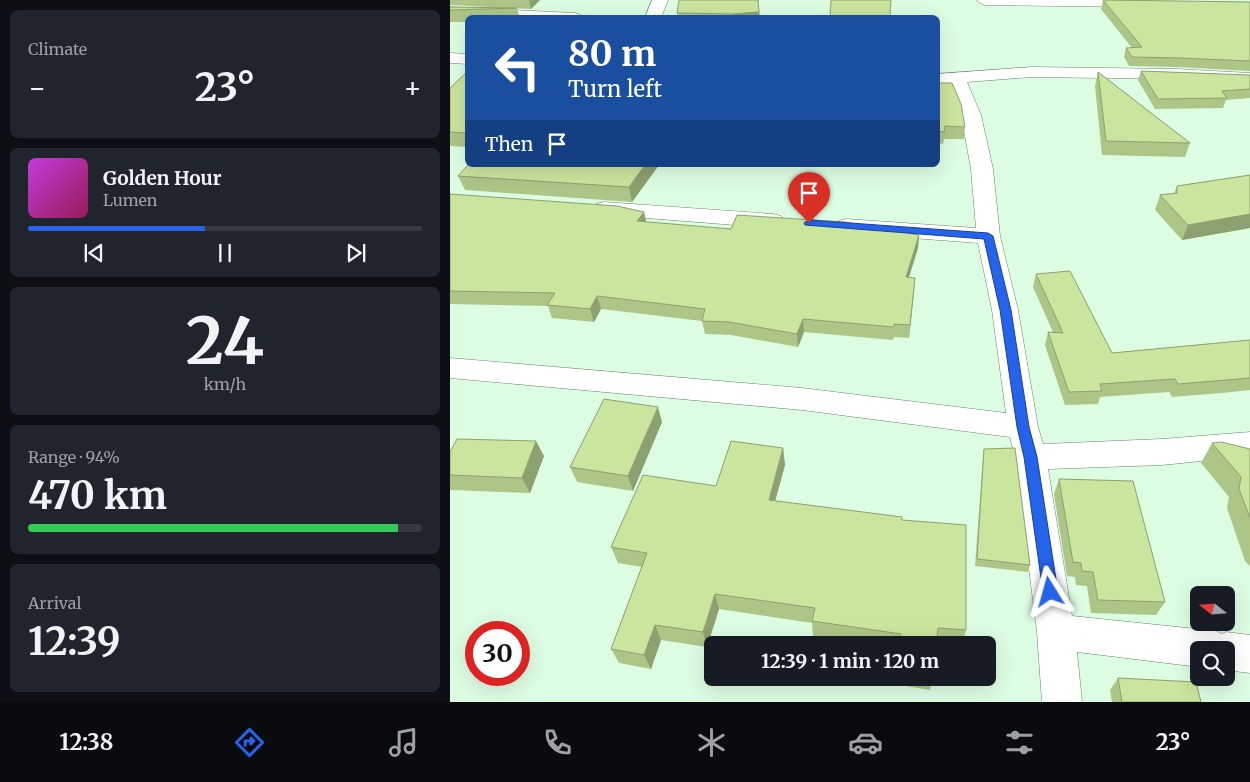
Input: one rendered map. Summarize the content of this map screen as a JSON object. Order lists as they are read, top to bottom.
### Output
{
  "north": "left",
  "page": {
    "tile": [
      "Climate",
      ["24", "km/h"],
      ["Range · 94%", "470 km"],
      ["Arrival", "12:39"]
    ],
    "turn": ["80 m", "Turn left"],
    "heat": ["−", "23°", "+"],
    "then": "Then",
    "song": ["Golden Hour", "Lumen"],
    "limit": "30",
    "trip": "12:39 · 1 min · 120 m",
    "tabs": ["12:38", "23°"]
  }
}
